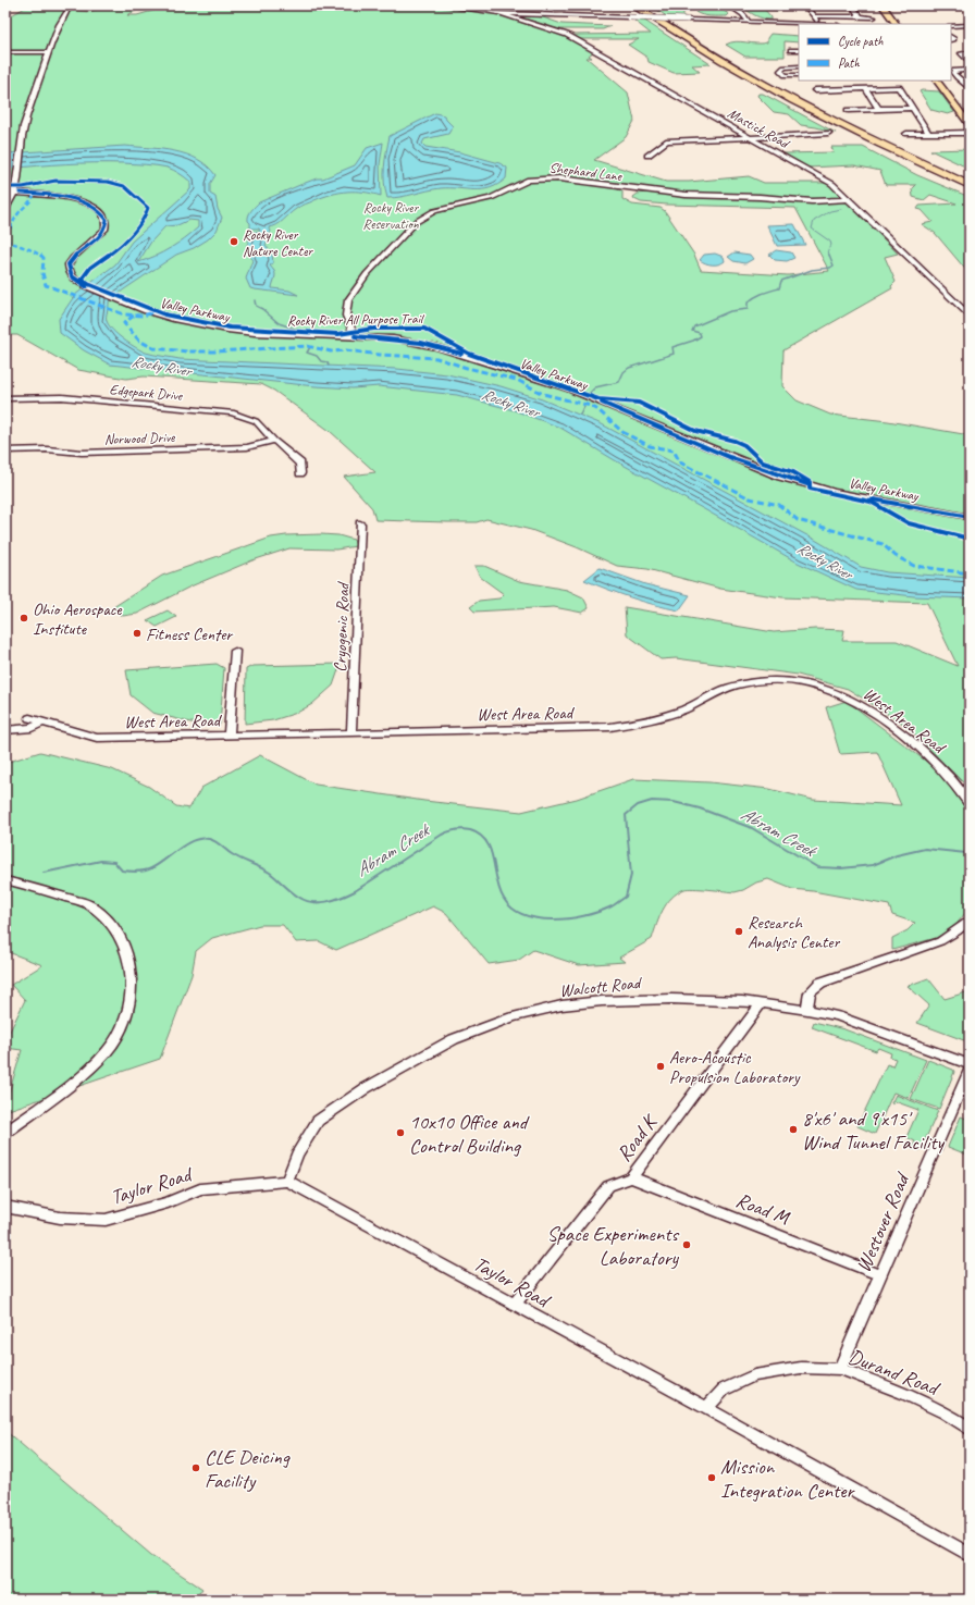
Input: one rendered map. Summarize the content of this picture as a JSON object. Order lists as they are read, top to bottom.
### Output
{
  "streets": {
    "street": [
      "Mastick Road",
      "Shephard Lane",
      "Valley Parkway",
      "Edgepark Drive",
      "Norwood Drive",
      "Cryogenic Road",
      "West Area Road",
      "Walcott Road",
      "Road K",
      "Taylor Road",
      "Road M",
      "Westover Road",
      "Durand Road"
    ],
    "cycle path": ["Rocky River All Purpose Trail"]
  },
  "crossings": [
    ["Mastick Road", "Shephard Lane"],
    ["Shephard Lane", "Valley Parkway"],
    ["Edgepark Drive", "Norwood Drive"],
    ["Cryogenic Road", "West Area Road"],
    ["Walcott Road", "Road K"],
    ["Walcott Road", "Taylor Road"],
    ["Road K", "Taylor Road"],
    ["Road K", "Road M"],
    ["Taylor Road", "Durand Road"],
    ["Road M", "Westover Road"],
    ["Westover Road", "Durand Road"]
  ],
  "water": ["Rocky River", "Abram Creek"],
  "parks": ["Rocky River Reservation"],
  "places": [
    "Rocky River Nature Center",
    "Ohio Aerospace Institute",
    "Fitness Center",
    "Research Analysis Center",
    "Aero-Acoustic Propulsion Laboratory",
    "8'x6' and 9'x15' Wind Tunnel Facility",
    "10x10 Office and Control Building",
    "Space Experiments Laboratory",
    "CLE Deicing Facility",
    "Mission Integration Center"
  ],
  "legend": ["Cycle path", "Path"]
}
